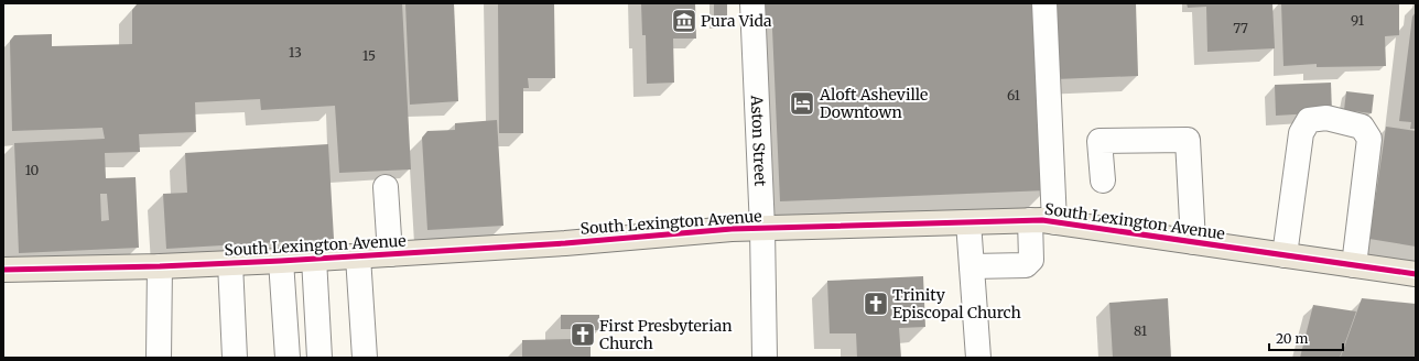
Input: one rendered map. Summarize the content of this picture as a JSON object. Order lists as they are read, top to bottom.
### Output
{
  "streets": {
    "main road": ["South Lexington Avenue"],
    "street": ["Aston Street"]
  },
  "crossings": [
    ["Aston Street", "South Lexington Avenue"]
  ],
  "places": {
    "museum": ["Pura Vida"],
    "hotel": ["Aloft Asheville Downtown"],
    "church": ["Trinity Episcopal Church", "First Presbyterian Church"]
  },
  "house_numbers": [
    "91",
    "77",
    "13",
    "15",
    "61",
    "10",
    "81"
  ],
  "scale_bar": "20 m"
}
